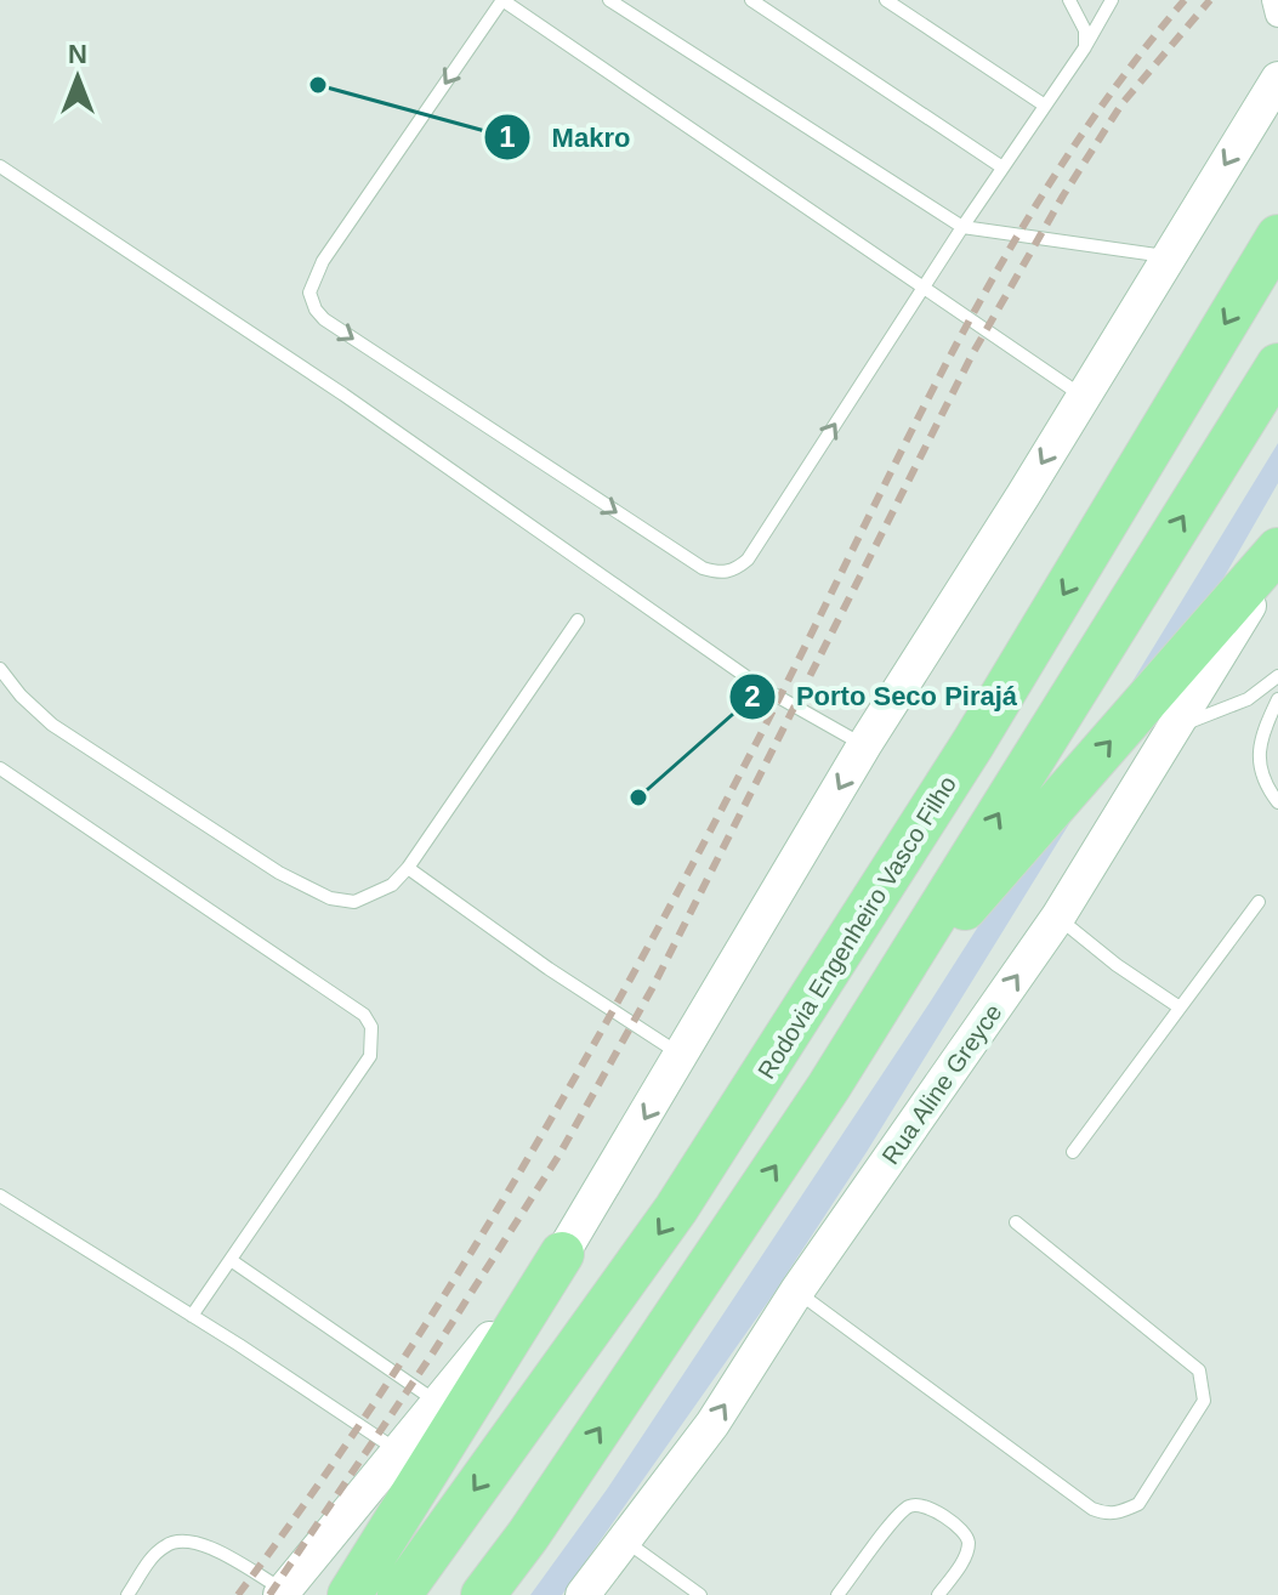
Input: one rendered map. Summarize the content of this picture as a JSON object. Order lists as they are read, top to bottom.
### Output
{
  "streets": {
    "highway": ["Rodovia Engenheiro Vasco Filho"],
    "main road": ["Rua Aline Greyce"]
  },
  "places": ["Makro", "Porto Seco Pirajá"],
  "north": "top"
}
